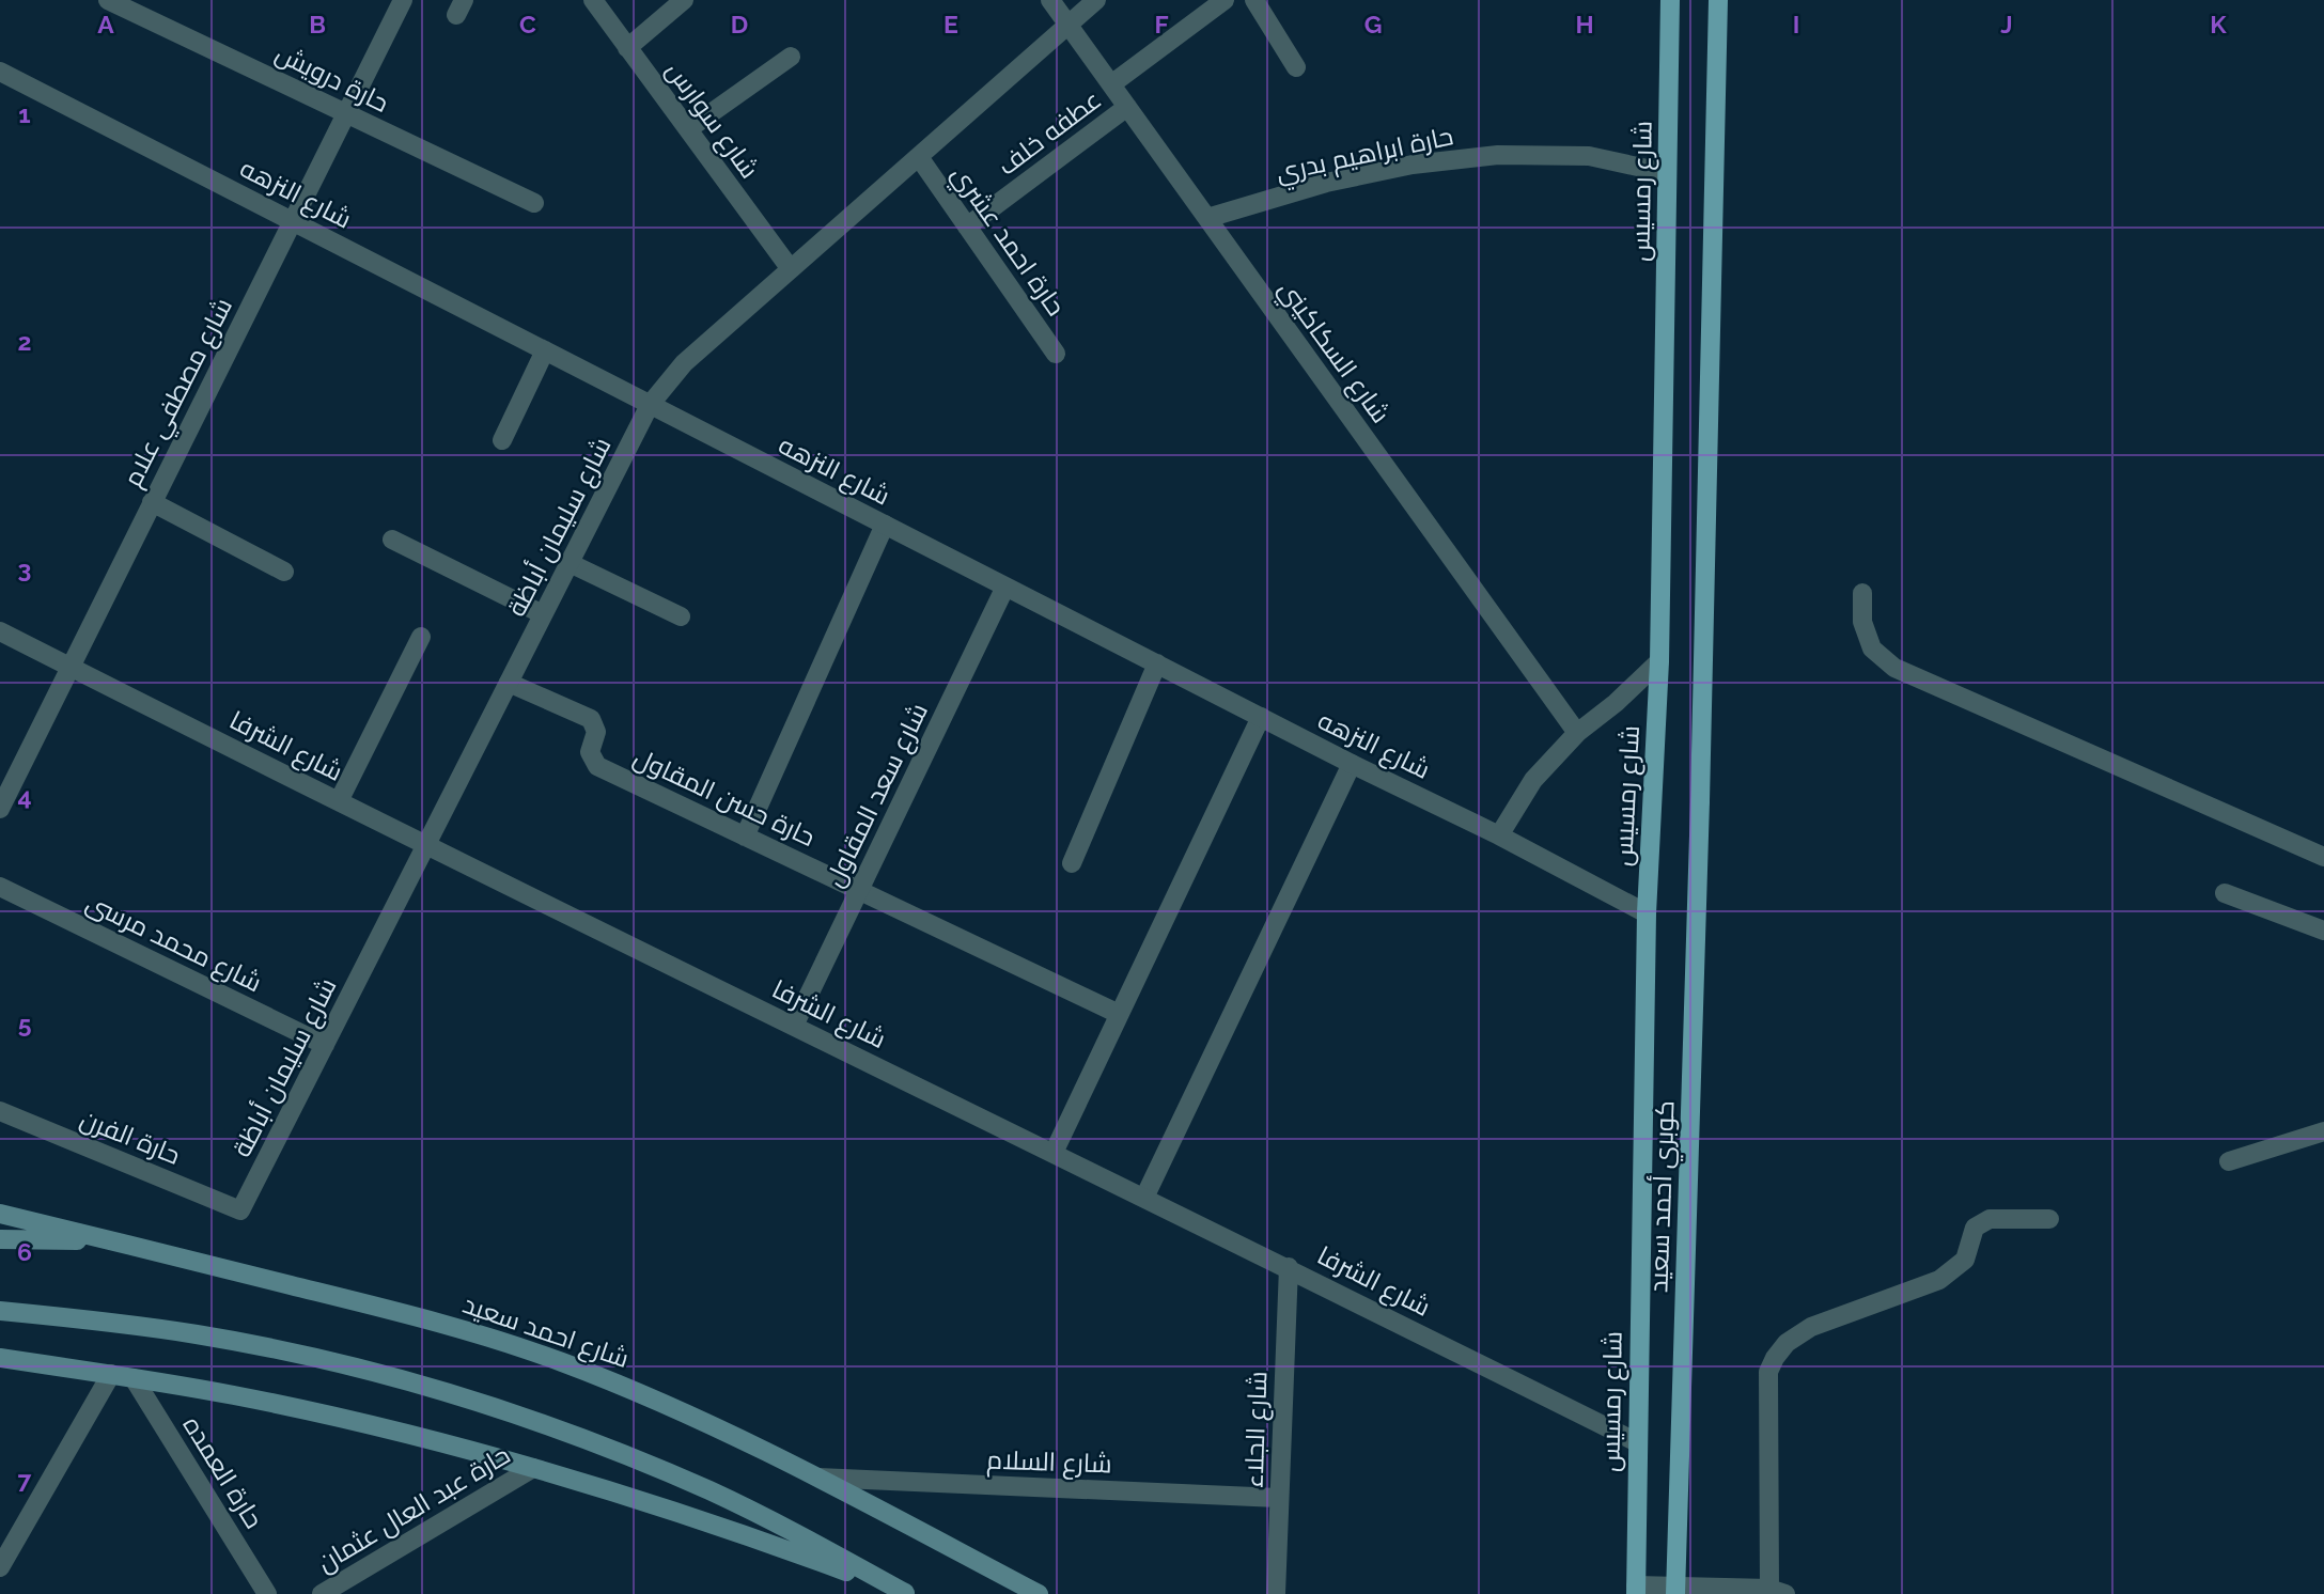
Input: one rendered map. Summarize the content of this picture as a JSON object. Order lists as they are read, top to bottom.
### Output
{
  "streets": {
    "main road": ["شارع رمسيس", "كوبري أحمد سعيد", "شارع احمد سعيد"],
    "street": [
      "حارة درويش",
      "شارع سوارس",
      "عطفه خلف",
      "حارة ابراهيم بدري",
      "شارع النزهه",
      "حارة احمد عشري",
      "شارع السكاكيني",
      "شارع مصطفي علام",
      "شارع سليمان أباظة",
      "شارع الشرفا",
      "شارع سعد المقاول",
      "حارة حسن المقاول",
      "شارع محمد مرسى",
      "حارة الفرن",
      "شارع الجلاء",
      "شارع السلام",
      "حارة العمده",
      "حارة عبد العال عثمان"
    ]
  },
  "crossings": [
    ["حارة درويش", "شارع مصطفي علام"],
    ["شارع سوارس", "شارع سليمان أباظة"],
    ["عطفه خلف", "حارة احمد عشري"],
    ["عطفه خلف", "شارع السكاكيني"],
    ["حارة ابراهيم بدري", "شارع رمسيس"],
    ["حارة ابراهيم بدري", "شارع السكاكيني"],
    ["شارع رمسيس", "شارع النزهه"],
    ["شارع رمسيس", "شارع الشرفا"],
    ["شارع النزهه", "شارع مصطفي علام"],
    ["شارع النزهه", "شارع سليمان أباظة"],
    ["شارع النزهه", "شارع سعد المقاول"],
    ["حارة احمد عشري", "شارع سليمان أباظة"],
    ["شارع السكاكيني", "شارع سليمان أباظة"],
    ["شارع مصطفي علام", "شارع الشرفا"],
    ["شارع سليمان أباظة", "شارع الشرفا"],
    ["شارع سليمان أباظة", "حارة حسن المقاول"],
    ["شارع سليمان أباظة", "شارع محمد مرسى"],
    ["شارع سليمان أباظة", "حارة الفرن"],
    ["شارع الشرفا", "شارع سعد المقاول"],
    ["شارع الشرفا", "شارع الجلاء"],
    ["شارع سعد المقاول", "حارة حسن المقاول"],
    ["شارع احمد سعيد", "شارع السلام"],
    ["شارع الجلاء", "شارع السلام"]
  ],
  "grid": {
    "columns": [
      "A",
      "B",
      "C",
      "D",
      "E",
      "F",
      "G",
      "H",
      "I",
      "J",
      "K"
    ],
    "rows": [
      "1",
      "2",
      "3",
      "4",
      "5",
      "6",
      "7"
    ]
  }
}
